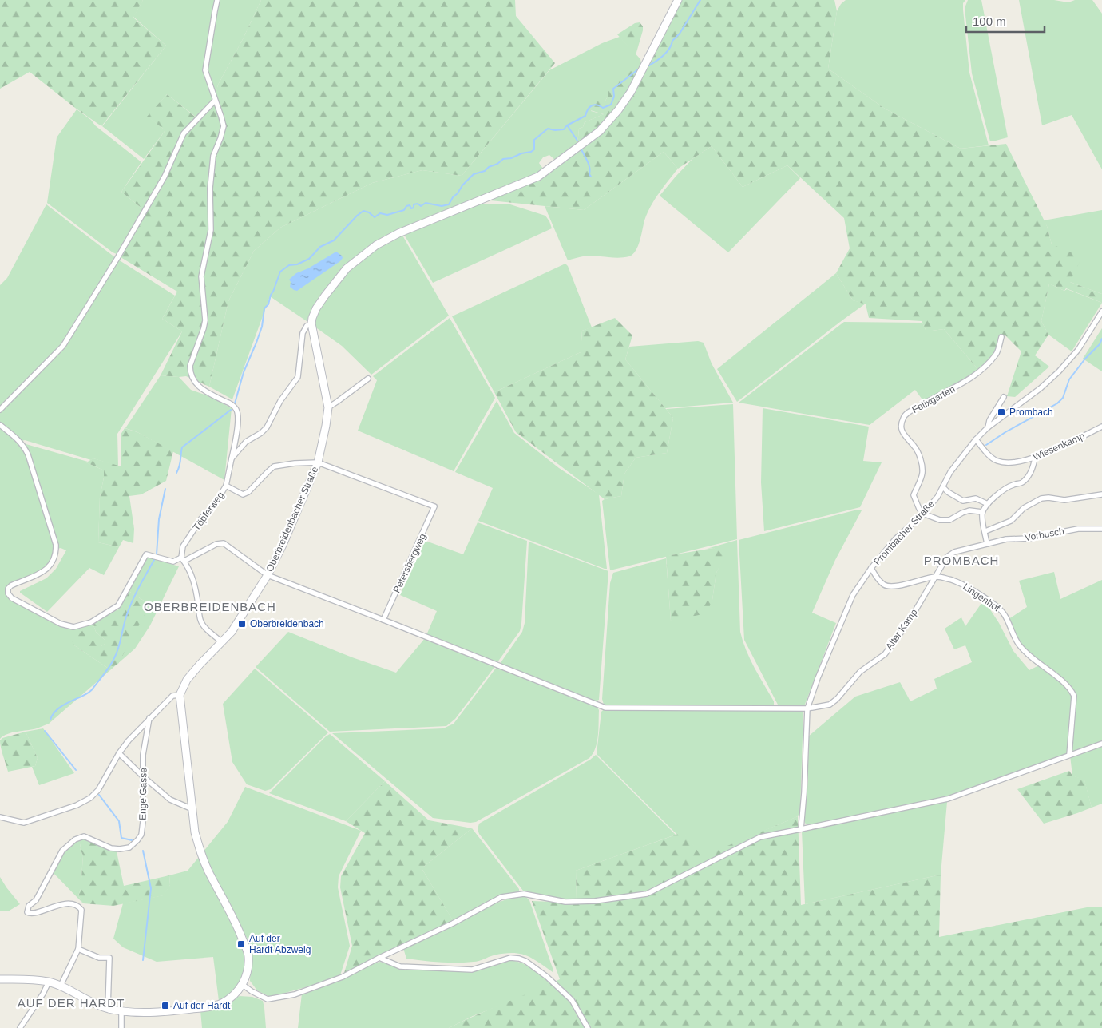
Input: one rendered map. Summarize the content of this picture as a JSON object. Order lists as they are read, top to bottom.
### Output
{
  "streets": {
    "street": [
      "Felixgarten",
      "Wiesenkamp",
      "Töpferweg",
      "Oberbreidenbacher Straße",
      "Prombacher Straße",
      "Vorbusch",
      "Petersbergweg",
      "Lingenhof",
      "Alter Kamp",
      "Enge Gasse"
    ]
  },
  "crossings": [
    ["Felixgarten", "Prombacher Straße"],
    ["Wiesenkamp", "Prombacher Straße"],
    ["Töpferweg", "Oberbreidenbacher Straße"],
    ["Oberbreidenbacher Straße", "Petersbergweg"],
    ["Prombacher Straße", "Lingenhof"],
    ["Prombacher Straße", "Alter Kamp"],
    ["Vorbusch", "Alter Kamp"],
    ["Petersbergweg", "Alter Kamp"],
    ["Lingenhof", "Alter Kamp"]
  ],
  "districts": ["PROMBACH", "OBERBREIDENBACH", "AUF DER HARDT"],
  "places": {
    "transit": [
      "Prombach",
      "Oberbreidenbach",
      "Auf der Hardt Abzweig",
      "Auf der Hardt"
    ]
  },
  "scale_bar": "100 m"
}
